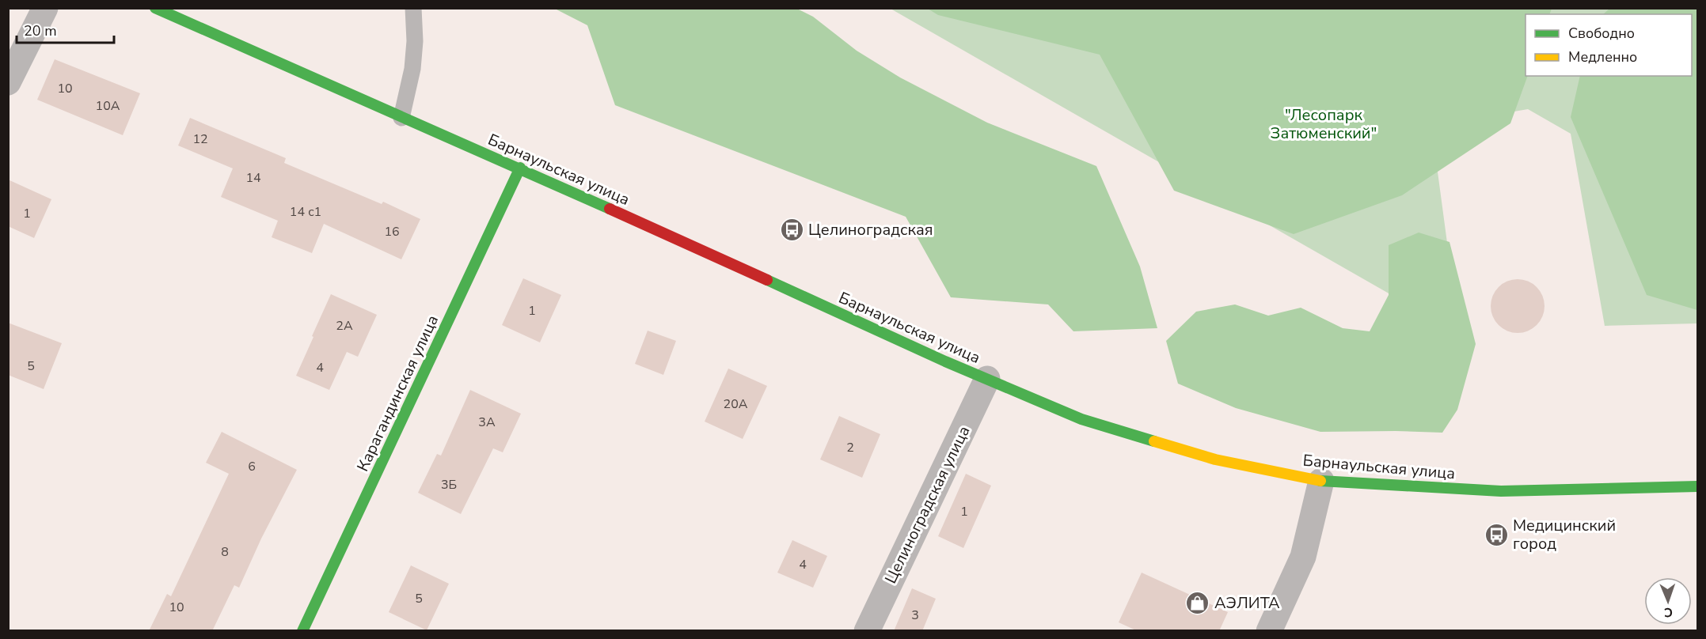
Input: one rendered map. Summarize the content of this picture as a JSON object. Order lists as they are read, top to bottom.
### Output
{
  "streets": {
    "street": ["Барнаульская улица", "Карагандинская улица", "Целиноградская улица"]
  },
  "crossings": [
    ["Барнаульская улица", "Карагандинская улица"],
    ["Барнаульская улица", "Целиноградская улица"]
  ],
  "parks": ["\"Лесопарк Затюменский\""],
  "places": {
    "bus stop": ["Целиноградская", "Медицинский город"],
    "shop": ["АЭЛИТА"]
  },
  "house_numbers": [
    "10",
    "10А",
    "12",
    "14",
    "14 c1",
    "1",
    "16",
    "1",
    "2А",
    "5",
    "4",
    "20А",
    "3А",
    "2",
    "6",
    "3Б",
    "1",
    "8",
    "4",
    "5",
    "10",
    "3"
  ],
  "legend": ["Свободно", "Медленно"],
  "scale_bar": "20 m",
  "north": "bottom"
}
